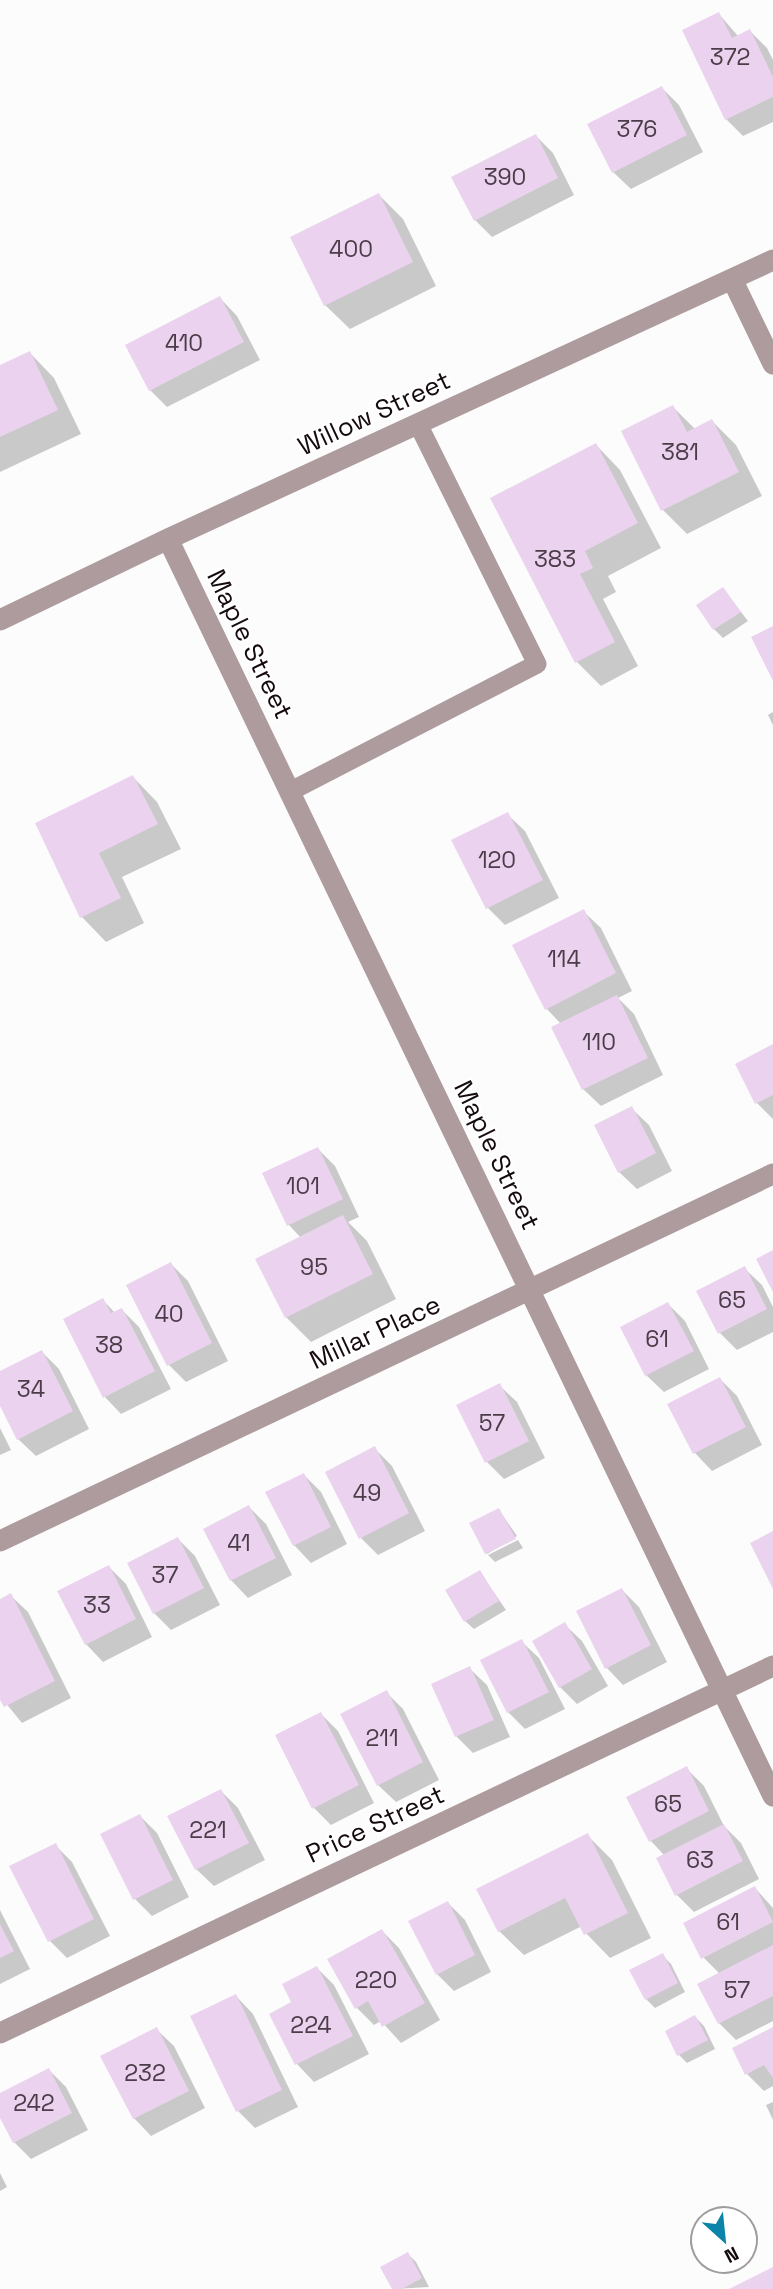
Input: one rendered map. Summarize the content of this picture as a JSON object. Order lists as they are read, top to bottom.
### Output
{
  "streets": {
    "street": [
      "Willow Street",
      "Maple Street",
      "Millar Place",
      "Price Street"
    ]
  },
  "crossings": [
    ["Willow Street", "Maple Street"],
    ["Maple Street", "Millar Place"],
    ["Maple Street", "Price Street"]
  ],
  "house_numbers": [
    "372",
    "376",
    "390",
    "400",
    "410",
    "381",
    "383",
    "120",
    "114",
    "110",
    "101",
    "95",
    "65",
    "40",
    "61",
    "38",
    "34",
    "57",
    "49",
    "41",
    "37",
    "33",
    "211",
    "65",
    "221",
    "63",
    "61",
    "220",
    "57",
    "224",
    "232",
    "242"
  ],
  "north": "bottom right"
}
